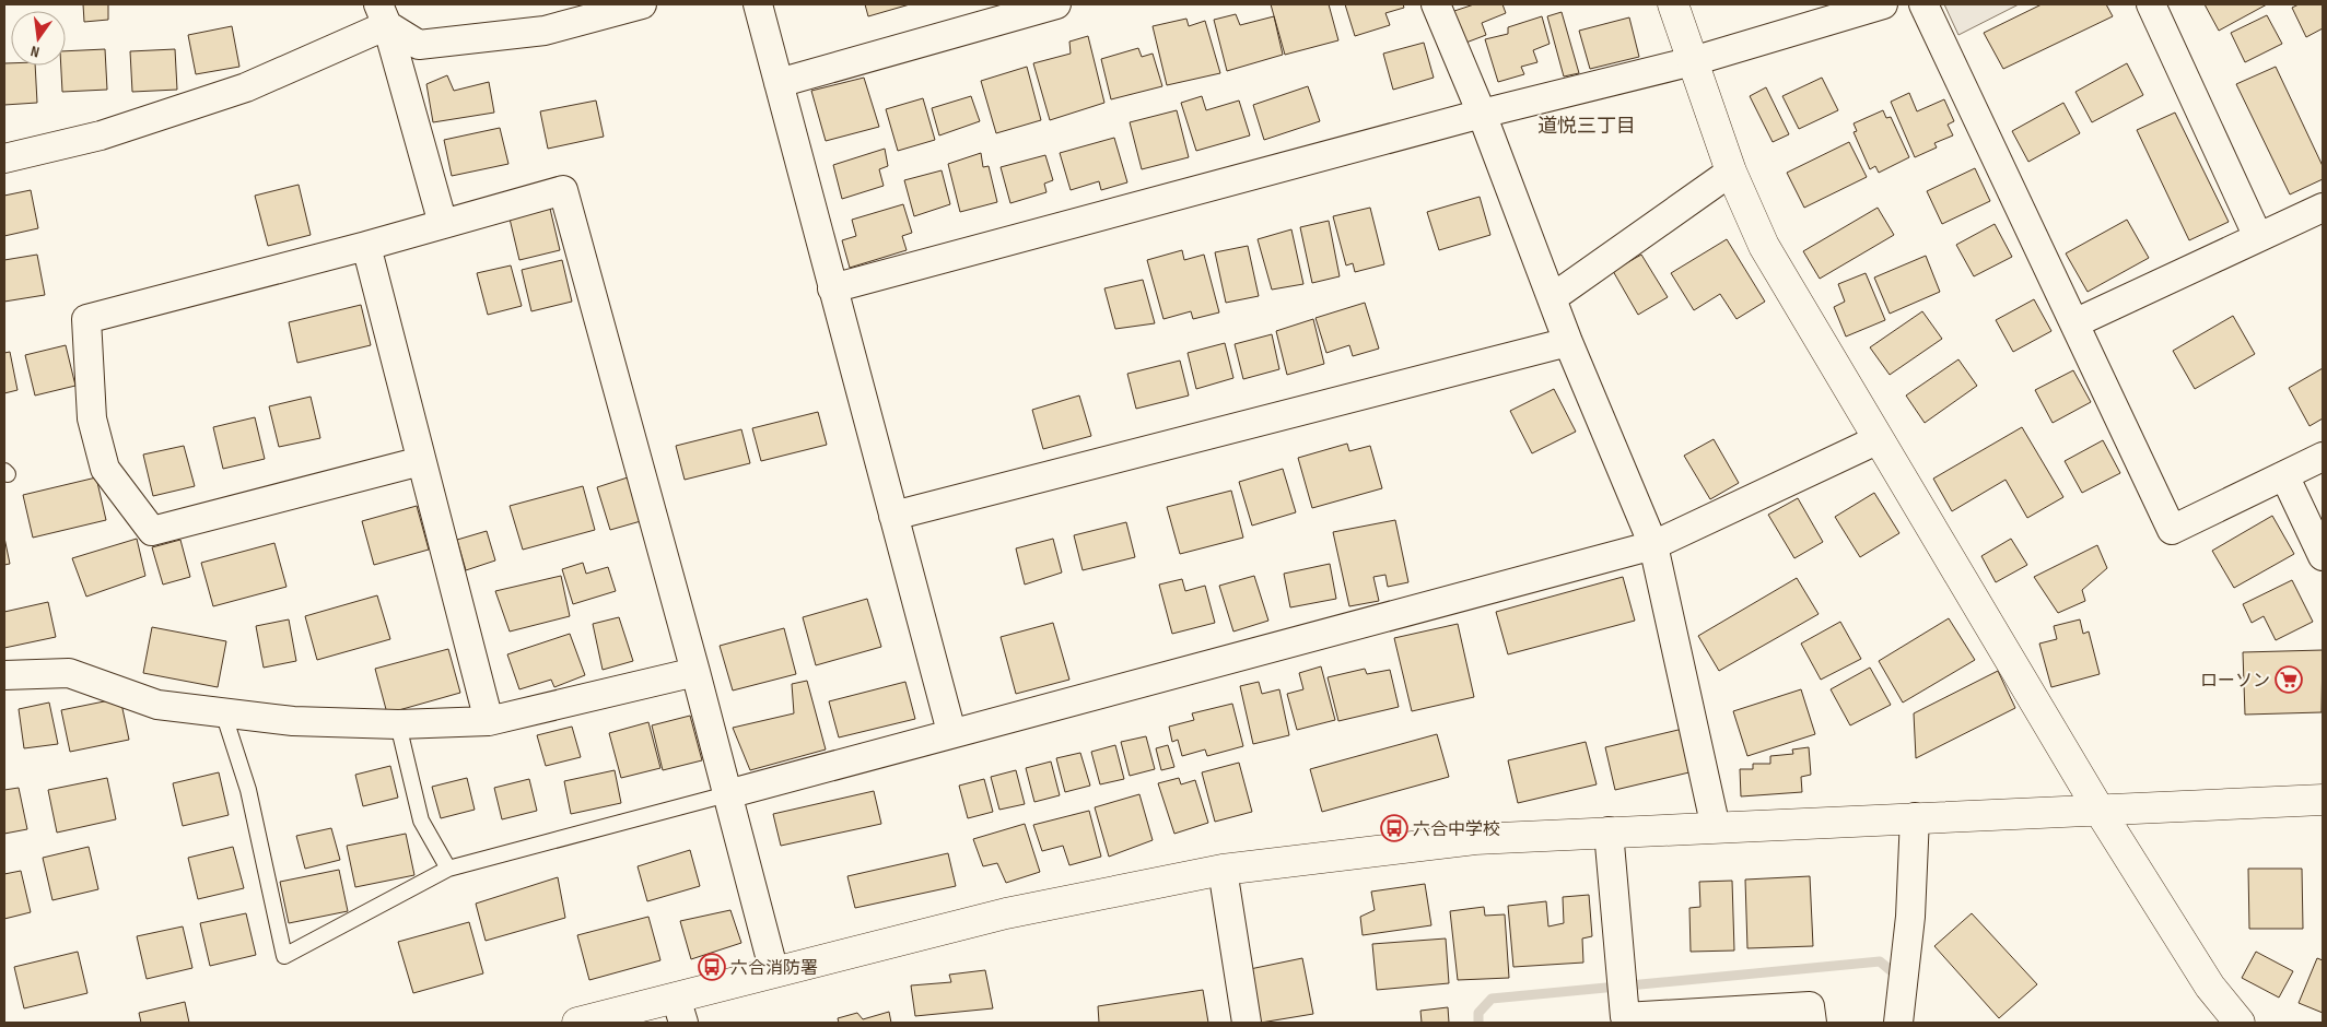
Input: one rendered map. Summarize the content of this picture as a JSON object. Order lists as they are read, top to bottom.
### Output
{
  "districts": ["道悦三丁目"],
  "places": {
    "supermarket": ["ローソン"],
    "bus stop": ["六合中学校", "六合消防署"]
  },
  "north": "bottom"
}
